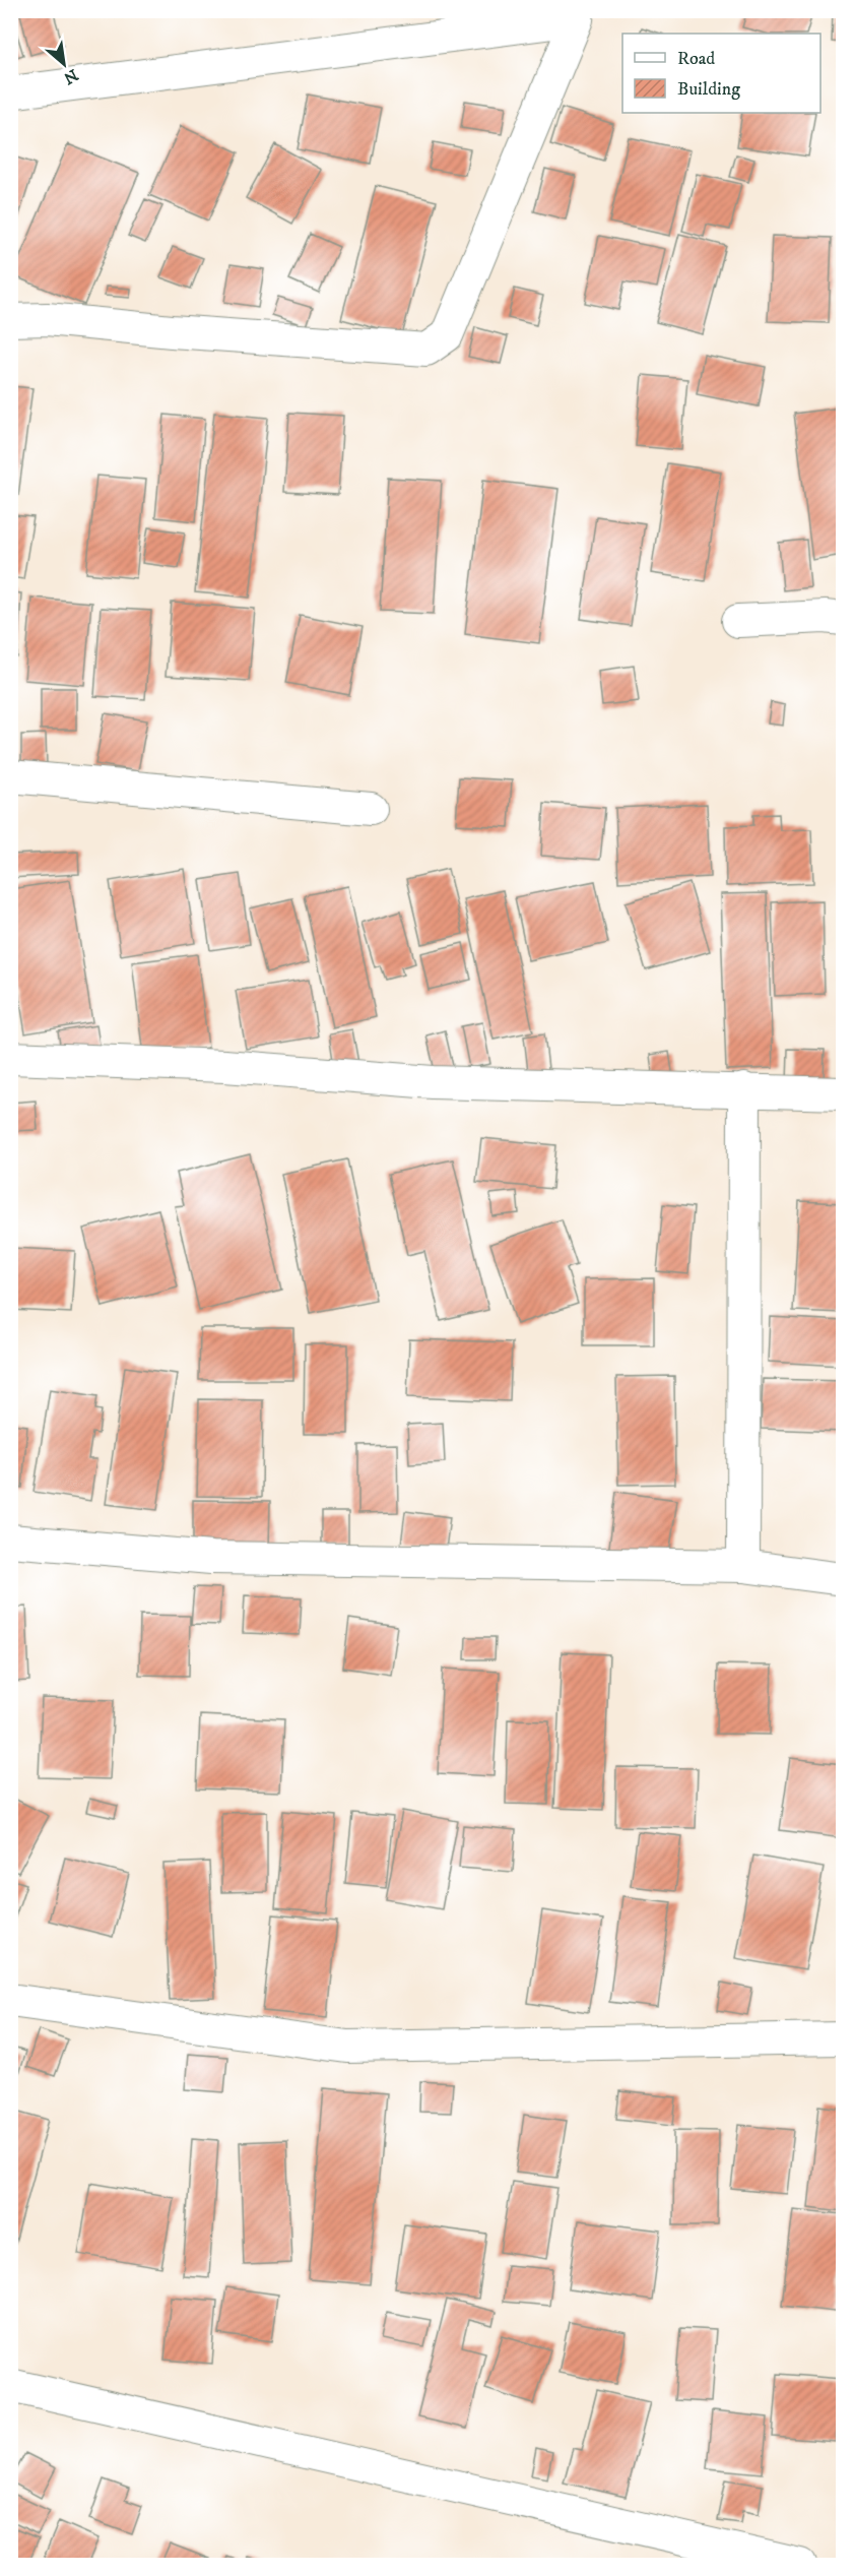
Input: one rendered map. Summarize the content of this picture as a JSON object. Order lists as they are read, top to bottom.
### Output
{
  "legend": ["Road", "Building"],
  "north": "bottom right"
}
